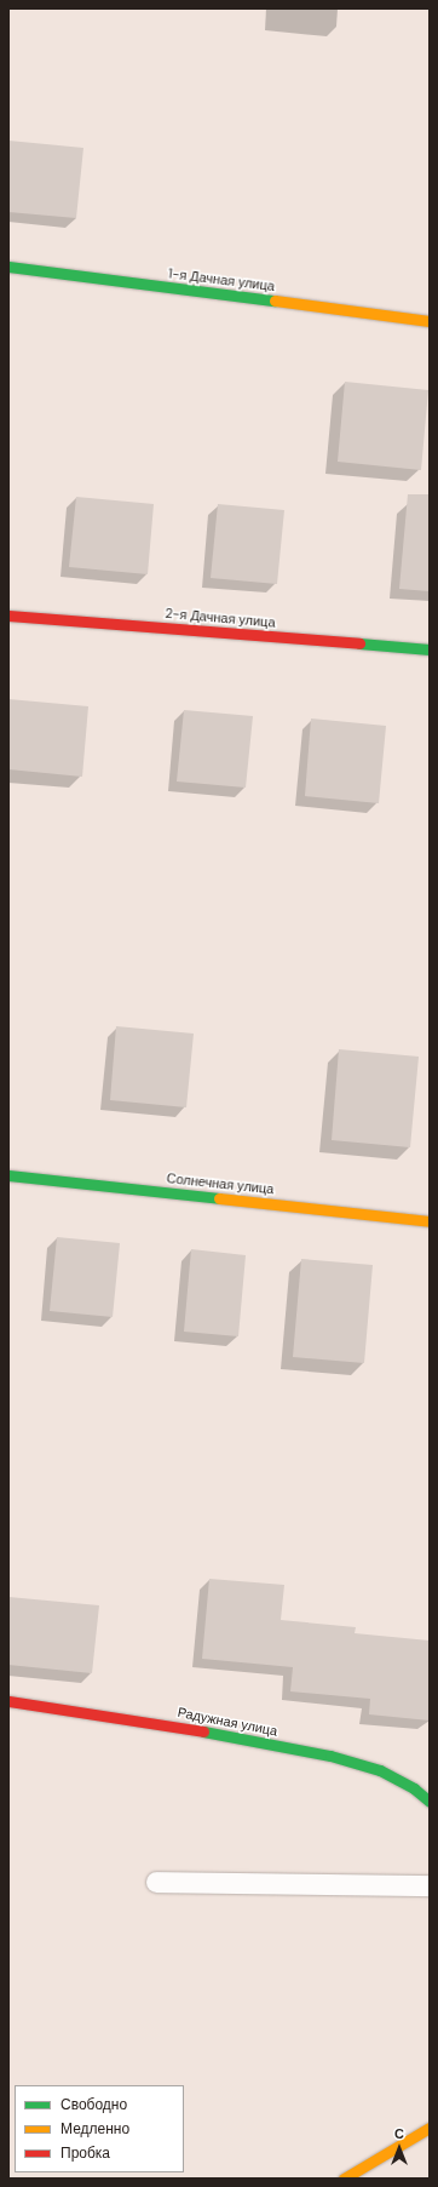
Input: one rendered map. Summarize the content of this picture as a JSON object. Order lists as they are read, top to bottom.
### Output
{
  "streets": {
    "street": [
      "1-я Дачная улица",
      "2-я Дачная улица",
      "Солнечная улица",
      "Радужная улица"
    ]
  },
  "legend": ["Свободно", "Медленно", "Пробка"],
  "north": "top"
}
